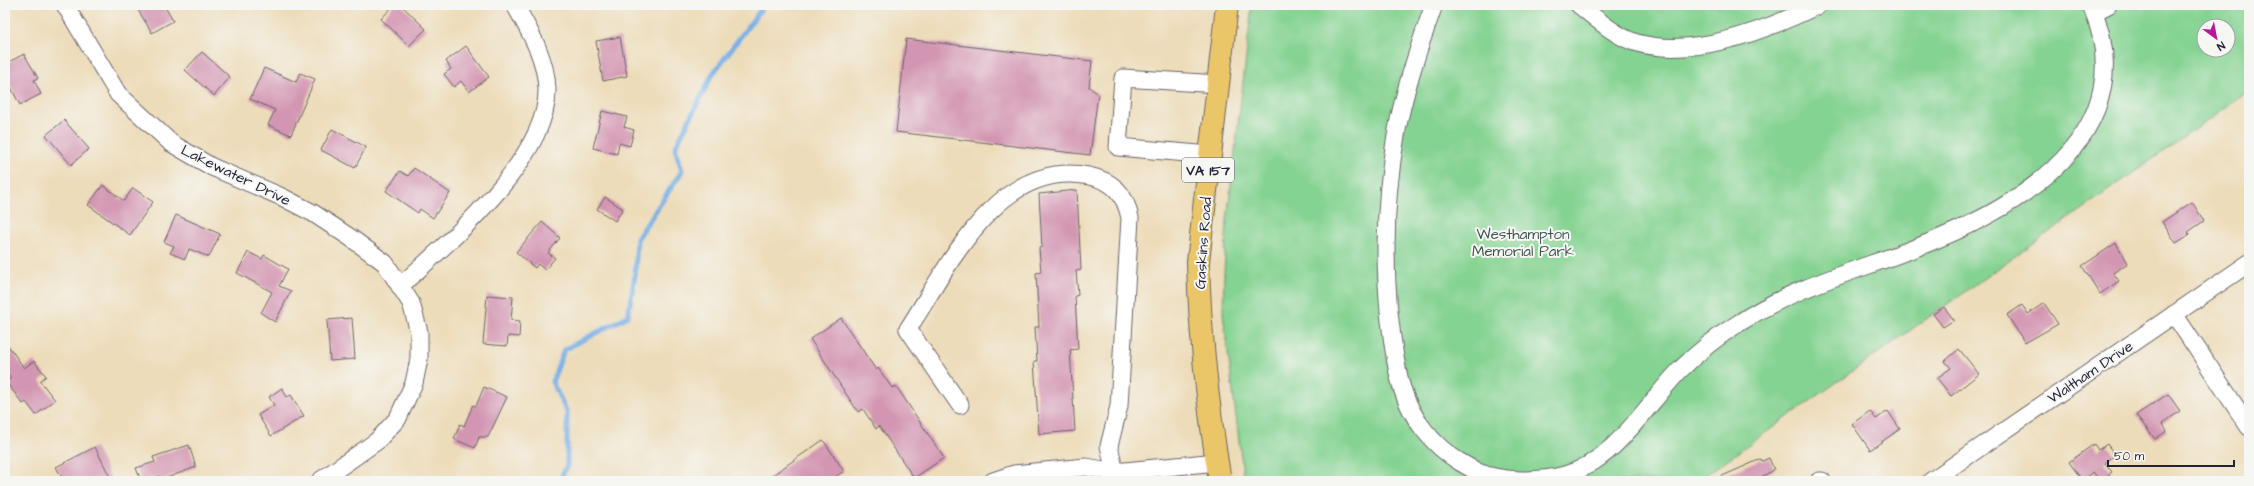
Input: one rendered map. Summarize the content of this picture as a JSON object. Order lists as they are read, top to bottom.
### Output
{
  "streets": {
    "main road": ["VA 157", "Gaskins Road"],
    "street": ["Lakewater Drive", "Waltham Drive"]
  },
  "parks": ["Westhampton Memorial Park"],
  "scale_bar": "50 m",
  "north": "bottom right"
}
